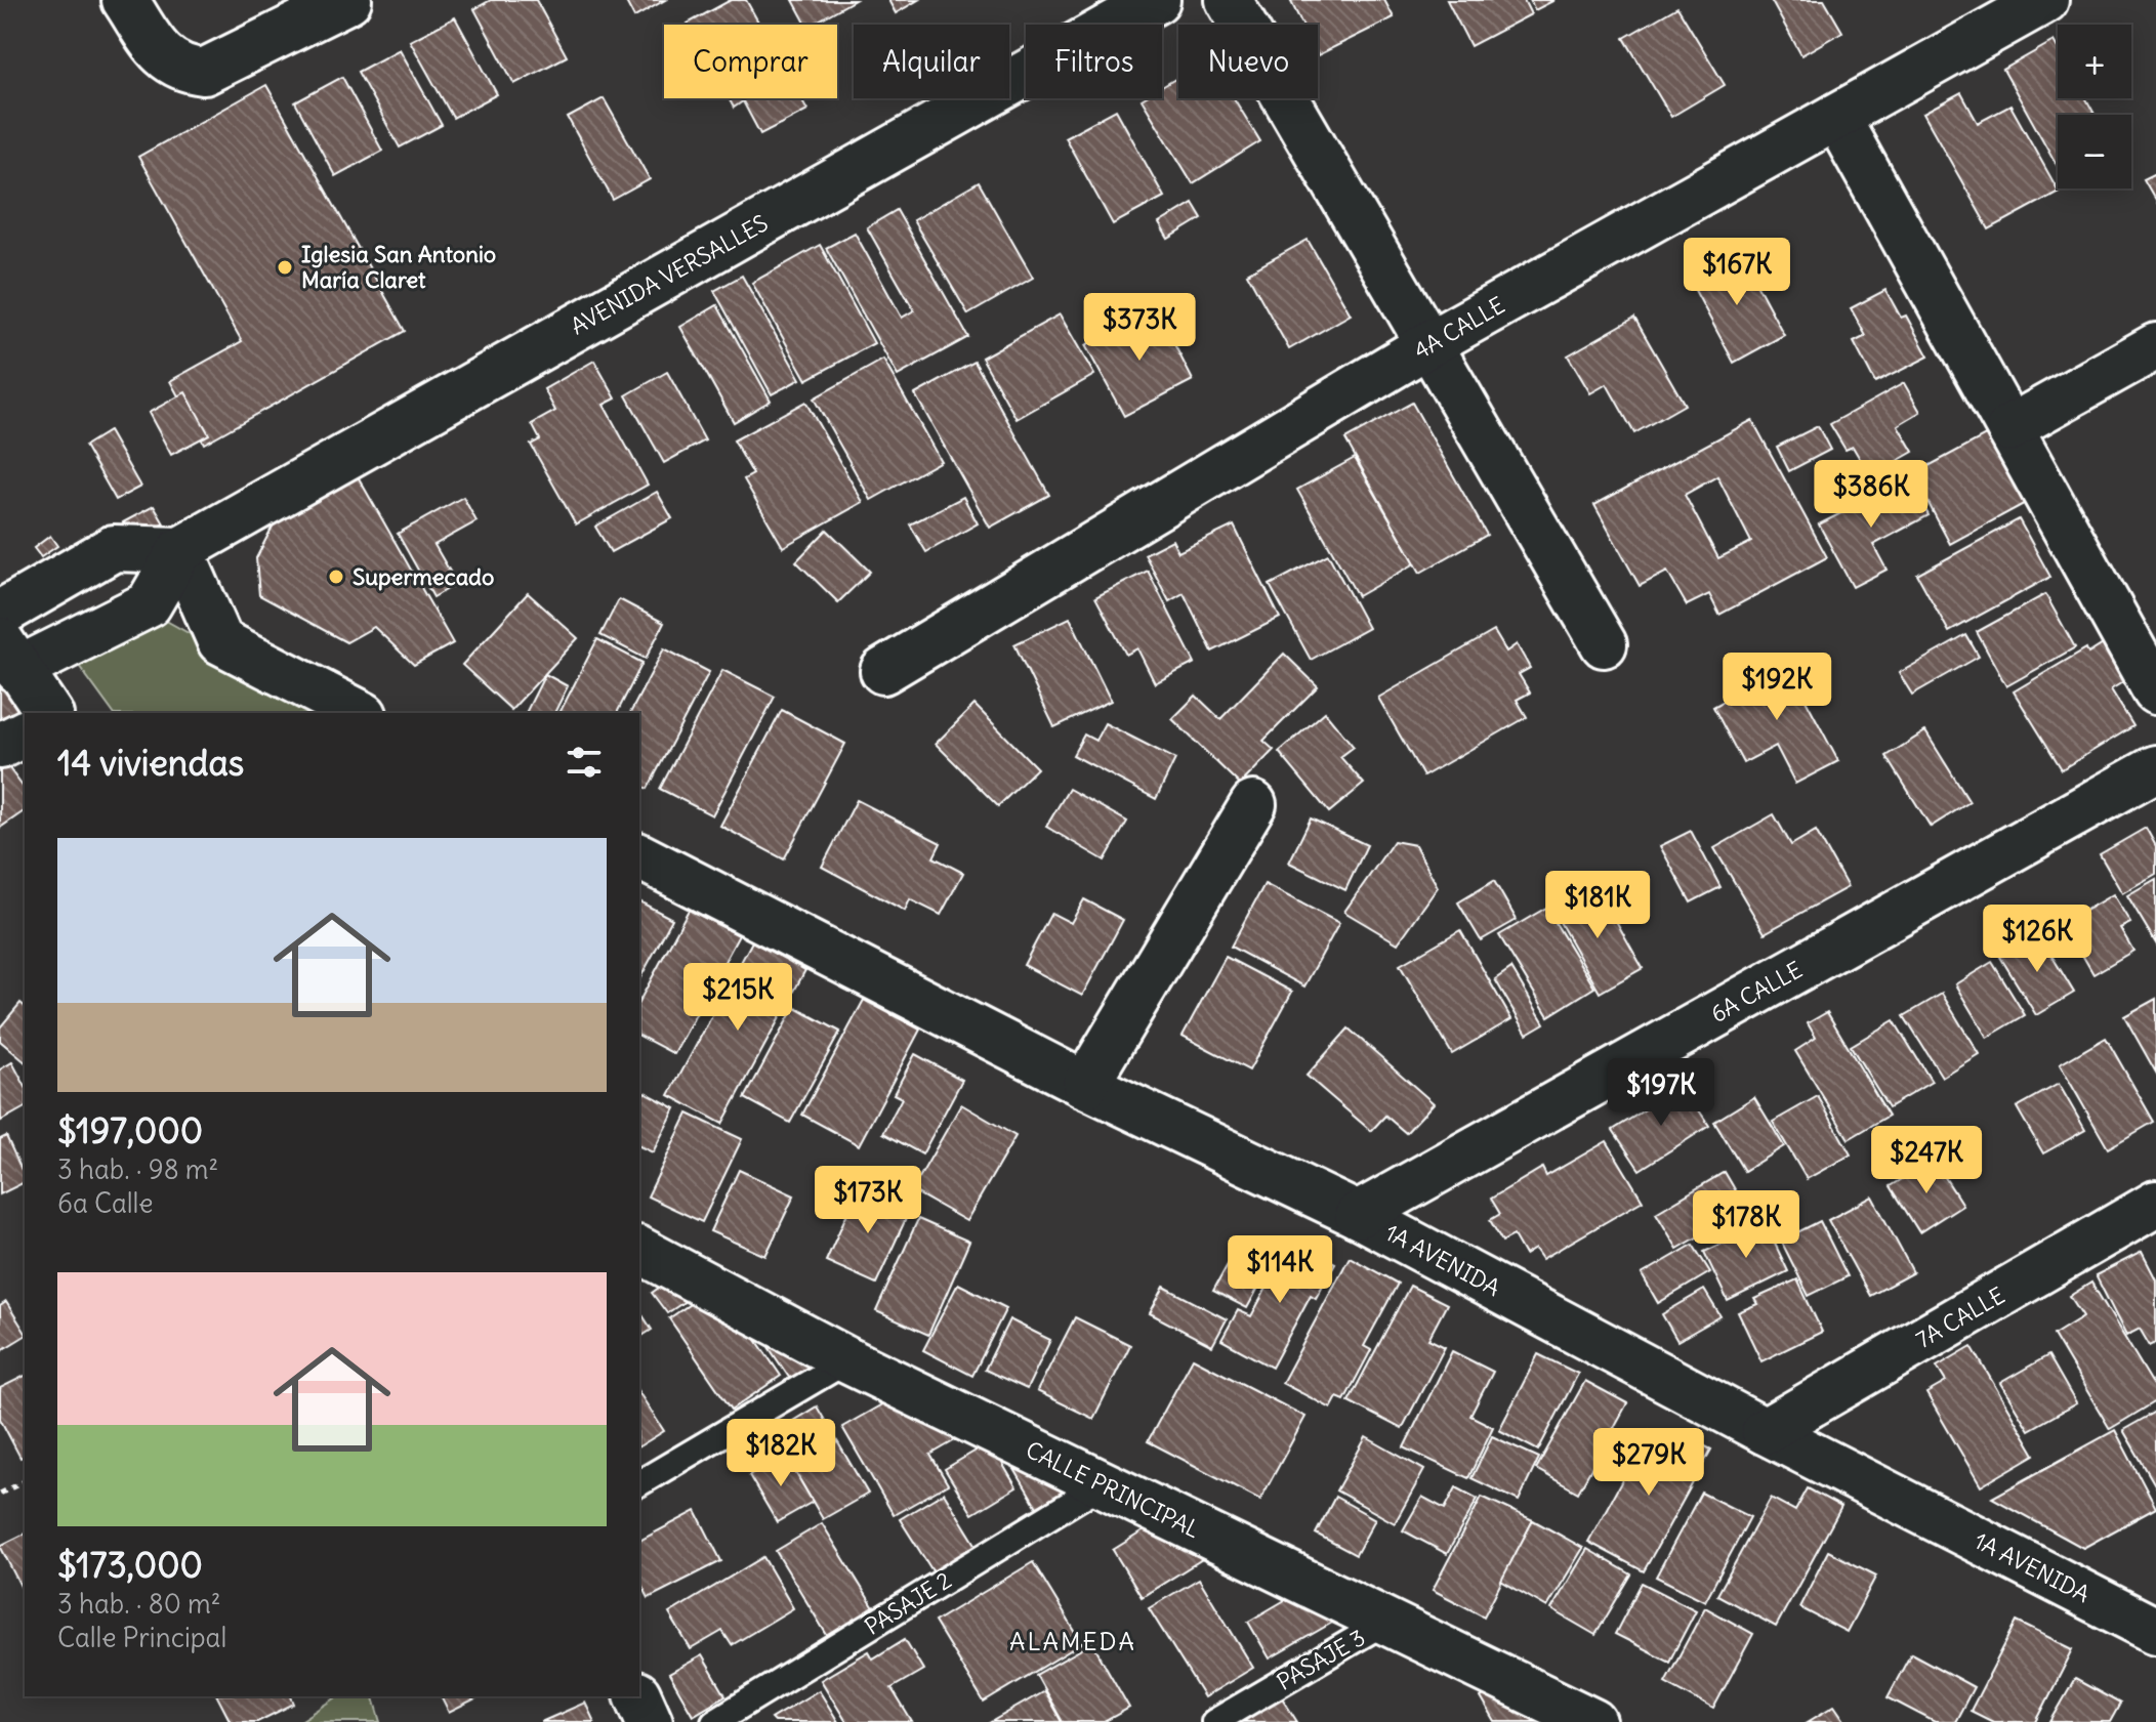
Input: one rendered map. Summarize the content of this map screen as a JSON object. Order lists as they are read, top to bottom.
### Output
{
  "streets": {
    "street": [
      "AVENIDA VERSALLES",
      "4A CALLE",
      "6A CALLE",
      "1A AVENIDA",
      "7A CALLE",
      "CALLE PRINCIPAL"
    ],
    "lane": ["PASAJE 2", "PASAJE 3"]
  },
  "crossings": [
    ["6A CALLE", "1A AVENIDA"],
    ["1A AVENIDA", "7A CALLE"],
    ["CALLE PRINCIPAL", "PASAJE 2"],
    ["CALLE PRINCIPAL", "PASAJE 3"]
  ],
  "districts": ["ALAMEDA"],
  "places": ["Iglesia San Antonio María Claret", "Supermecado"],
  "page": {
    "map_buttons": ["+", "−"],
    "chip": [
      "Comprar",
      "Alquilar",
      "Filtros",
      "Nuevo"
    ],
    "price": [
      "$167K",
      "$373K",
      "$386K",
      "$192K",
      "$181K",
      "$126K",
      "$215K",
      "$197K",
      "$247K",
      "$173K",
      "$178K",
      "$114K",
      "$182K",
      "$279K"
    ],
    "heading": "14 viviendas",
    "list": [
      {
        "name": "$197,000",
        "note": "3 hab. · 98 m² · 6a Calle"
      },
      {
        "name": "$173,000",
        "note": "3 hab. · 80 m² · Calle Principal"
      }
    ]
  }
}
